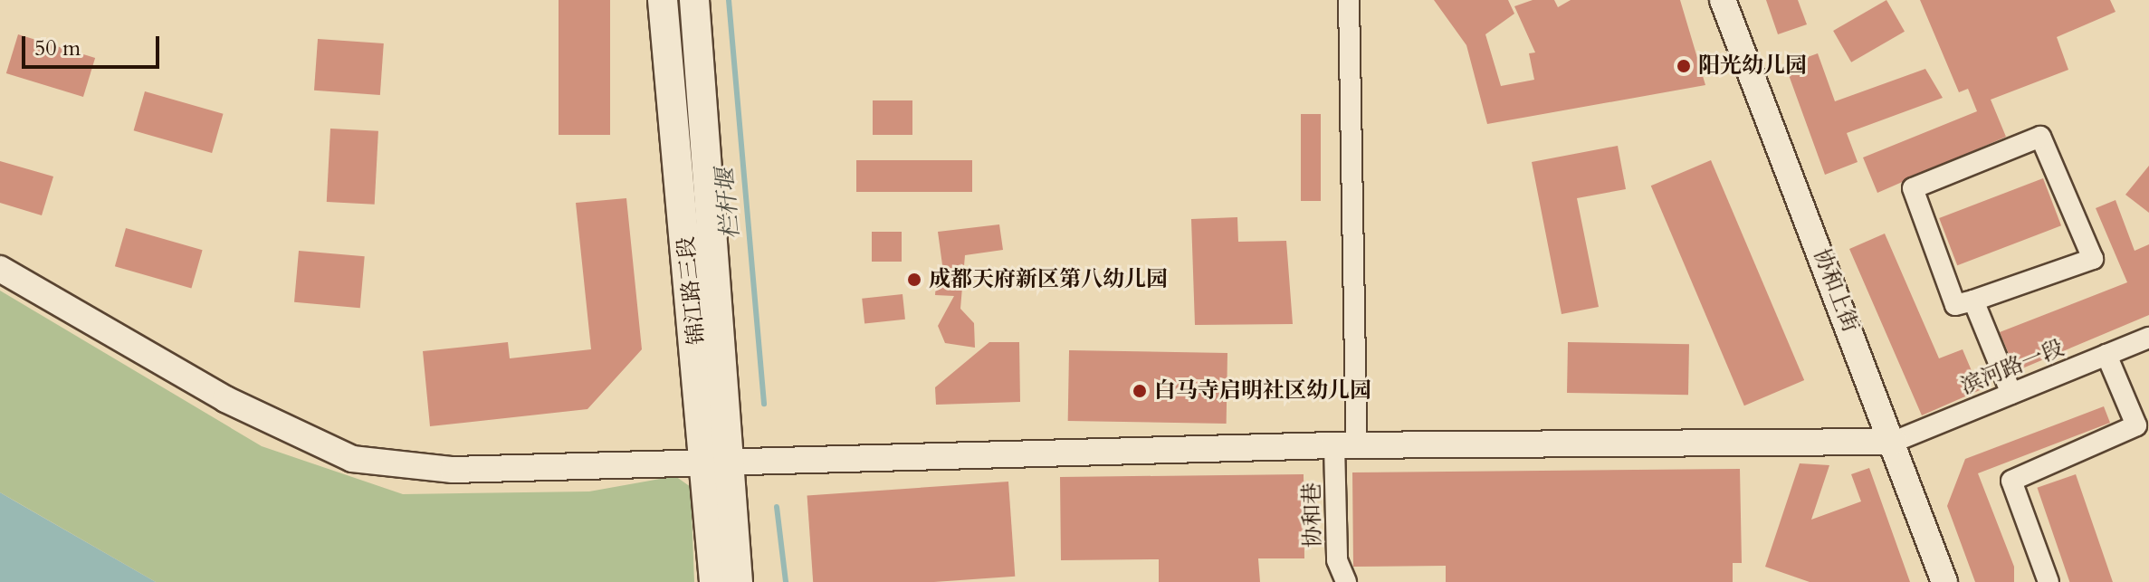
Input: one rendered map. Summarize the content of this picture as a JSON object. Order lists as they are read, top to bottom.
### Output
{
  "streets": {
    "main road": ["锦江路三段"],
    "street": ["协和上街", "滨河路一段", "协和巷"]
  },
  "crossings": [
    ["协和上街", "滨河路一段"]
  ],
  "water": ["栏杆堰"],
  "places": ["阳光幼儿园", "成都天府新区第八幼儿园", "白马寺启明社区幼儿园"],
  "scale_bar": "50 m"
}
